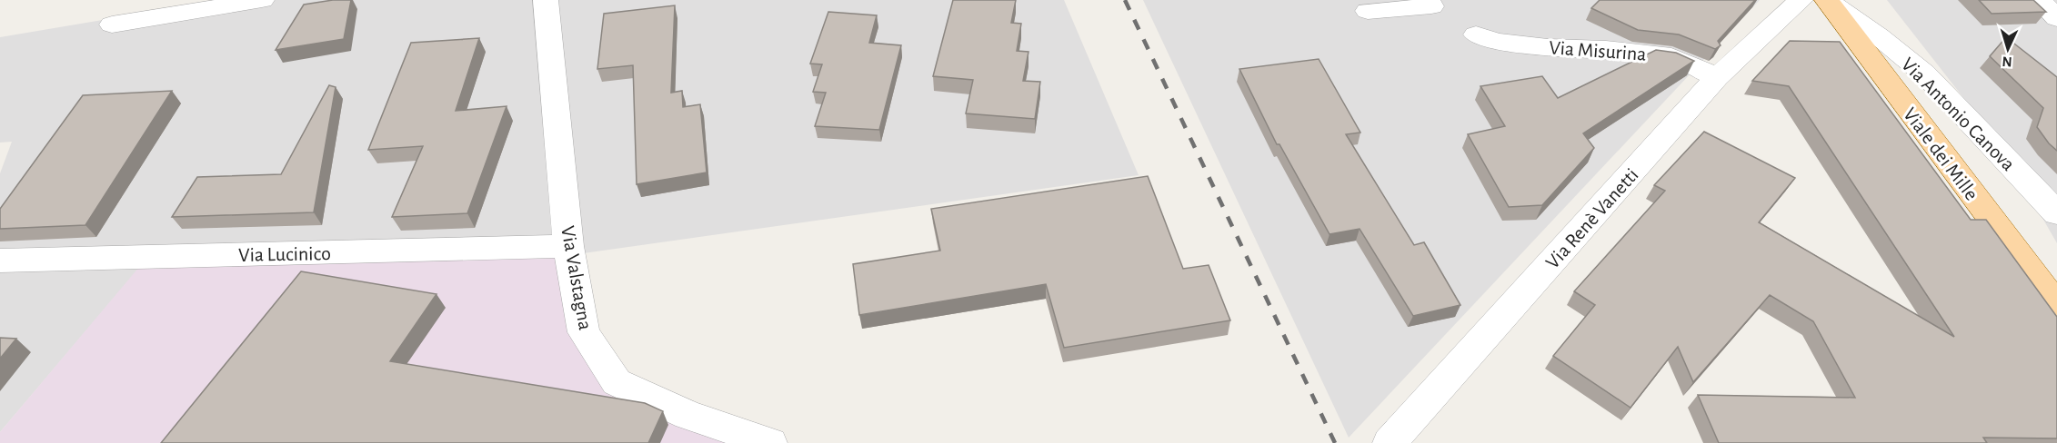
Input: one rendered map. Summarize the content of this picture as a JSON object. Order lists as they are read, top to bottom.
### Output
{
  "streets": {
    "main road": ["Viale dei Mille"],
    "street": [
      "Via Misurina",
      "Via Antonio Canova",
      "Via Renè Vanetti",
      "Via Lucinico",
      "Via Valstagna"
    ]
  },
  "crossings": [
    ["Via Misurina", "Via Renè Vanetti"],
    ["Via Antonio Canova", "Viale dei Mille"],
    ["Via Antonio Canova", "Via Renè Vanetti"],
    ["Viale dei Mille", "Via Renè Vanetti"],
    ["Via Lucinico", "Via Valstagna"]
  ],
  "north": "bottom"
}
